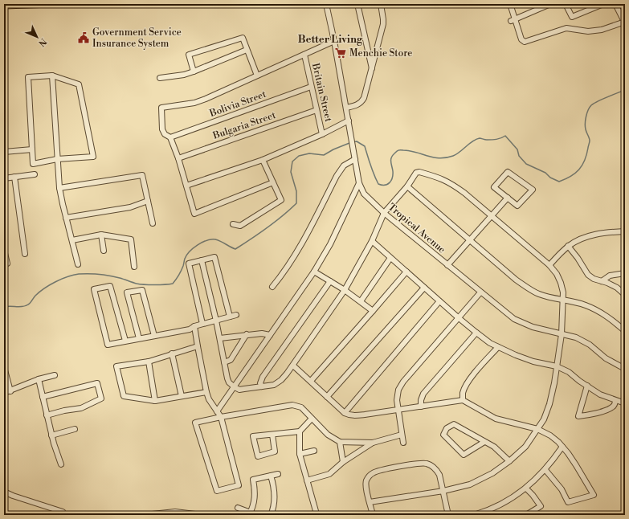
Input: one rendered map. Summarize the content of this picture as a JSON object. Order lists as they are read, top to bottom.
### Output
{
  "streets": {
    "street": [
      "Britain Street",
      "Bolivia Street",
      "Bulgaria Street",
      "Tropical Avenue"
    ]
  },
  "crossings": [
    ["Britain Street", "Bolivia Street"],
    ["Britain Street", "Bulgaria Street"]
  ],
  "districts": ["Better Living"],
  "places": {
    "public building": ["Government Service Insurance System"],
    "supermarket": ["Menchie Store"]
  },
  "north": "bottom right"
}
